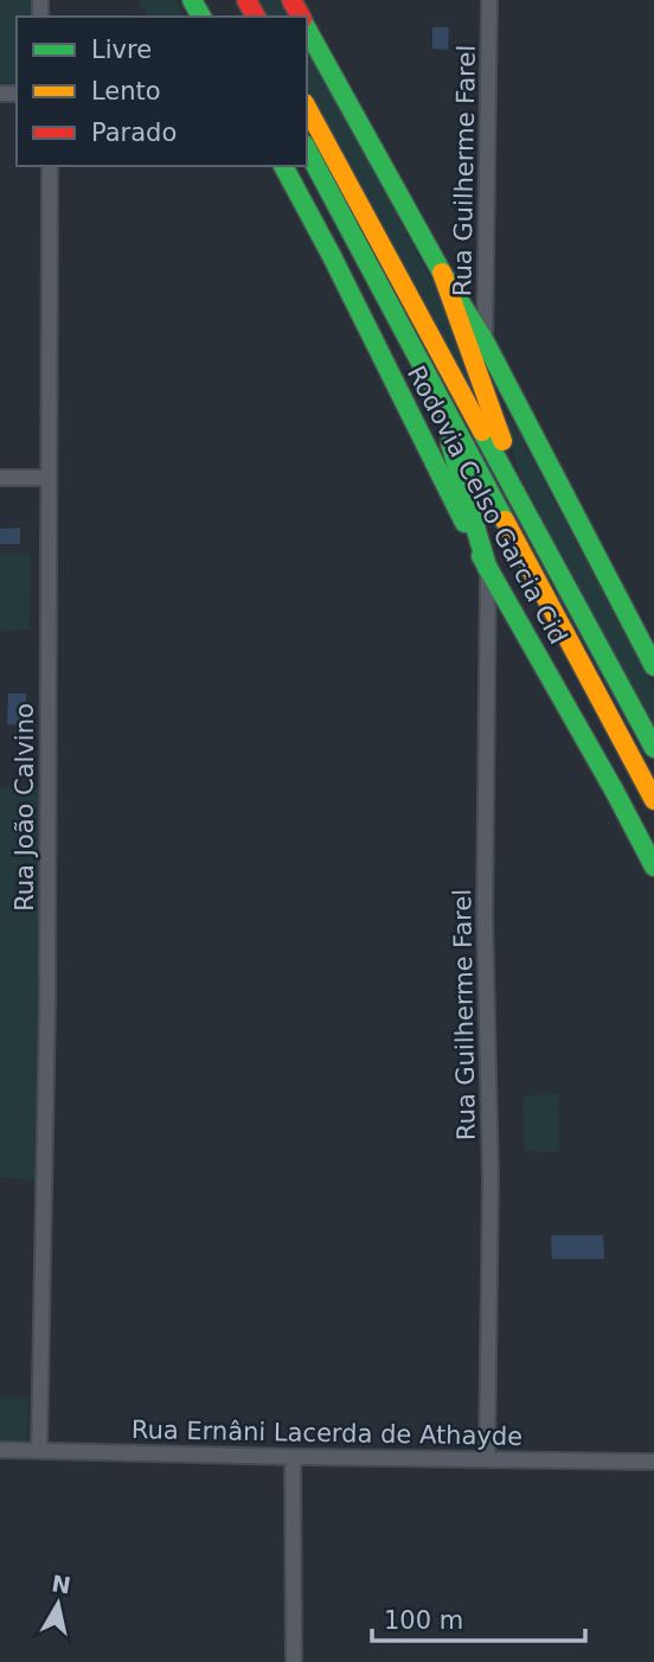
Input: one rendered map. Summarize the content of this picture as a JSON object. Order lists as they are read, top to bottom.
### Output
{
  "streets": {
    "main road": ["Rodovia Celso Garcia Cid"],
    "street": ["Rua Guilherme Farel", "Rua João Calvino", "Rua Ernâni Lacerda de Athayde"]
  },
  "crossings": [
    ["Rua Guilherme Farel", "Rodovia Celso Garcia Cid"],
    ["Rua Guilherme Farel", "Rua Ernâni Lacerda de Athayde"],
    ["Rua João Calvino", "Rua Ernâni Lacerda de Athayde"]
  ],
  "legend": ["Livre", "Lento", "Parado"],
  "scale_bar": "100 m",
  "north": "top"
}
